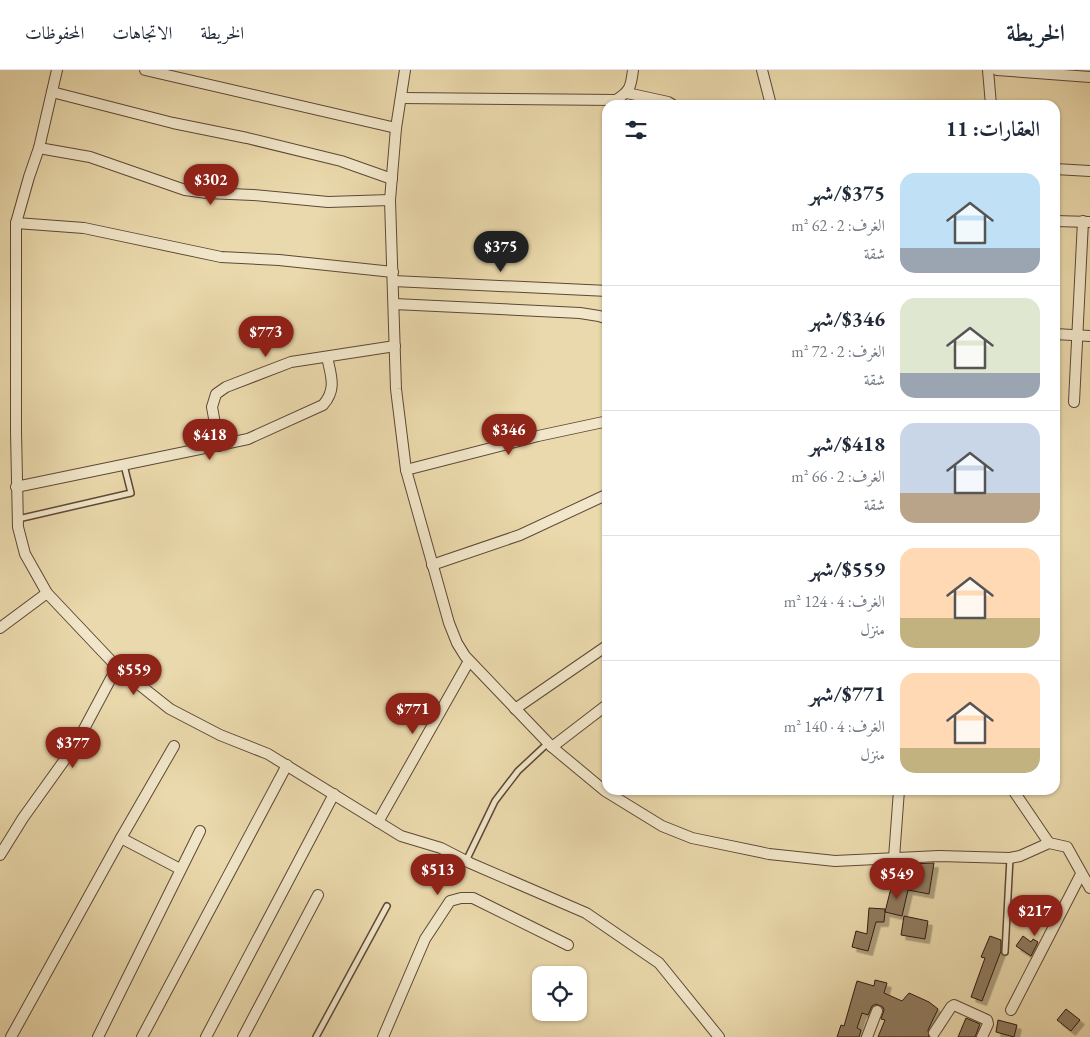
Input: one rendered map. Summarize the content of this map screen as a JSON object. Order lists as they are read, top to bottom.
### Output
{
  "page": {
    "header": "الخريطة",
    "nav": ["الخريطة", "الاتجاهات", "المحفوظات"],
    "heading": "العقارات: 11",
    "list": [
      {
        "name": "$375/شهر",
        "note": "الغرف: 2 · 62 m² · شقة"
      },
      {
        "name": "$346/شهر",
        "note": "الغرف: 2 · 72 m² · شقة"
      },
      {
        "name": "$418/شهر",
        "note": "الغرف: 2 · 66 m² · شقة"
      },
      {
        "name": "$559/شهر",
        "note": "الغرف: 4 · 124 m² · منزل"
      },
      {
        "name": "$771/شهر",
        "note": "الغرف: 4 · 140 m² · منزل"
      }
    ],
    "price": [
      "$302",
      "$375",
      "$773",
      "$346",
      "$418",
      "$559",
      "$771",
      "$377",
      "$513",
      "$549",
      "$217"
    ]
  }
}
